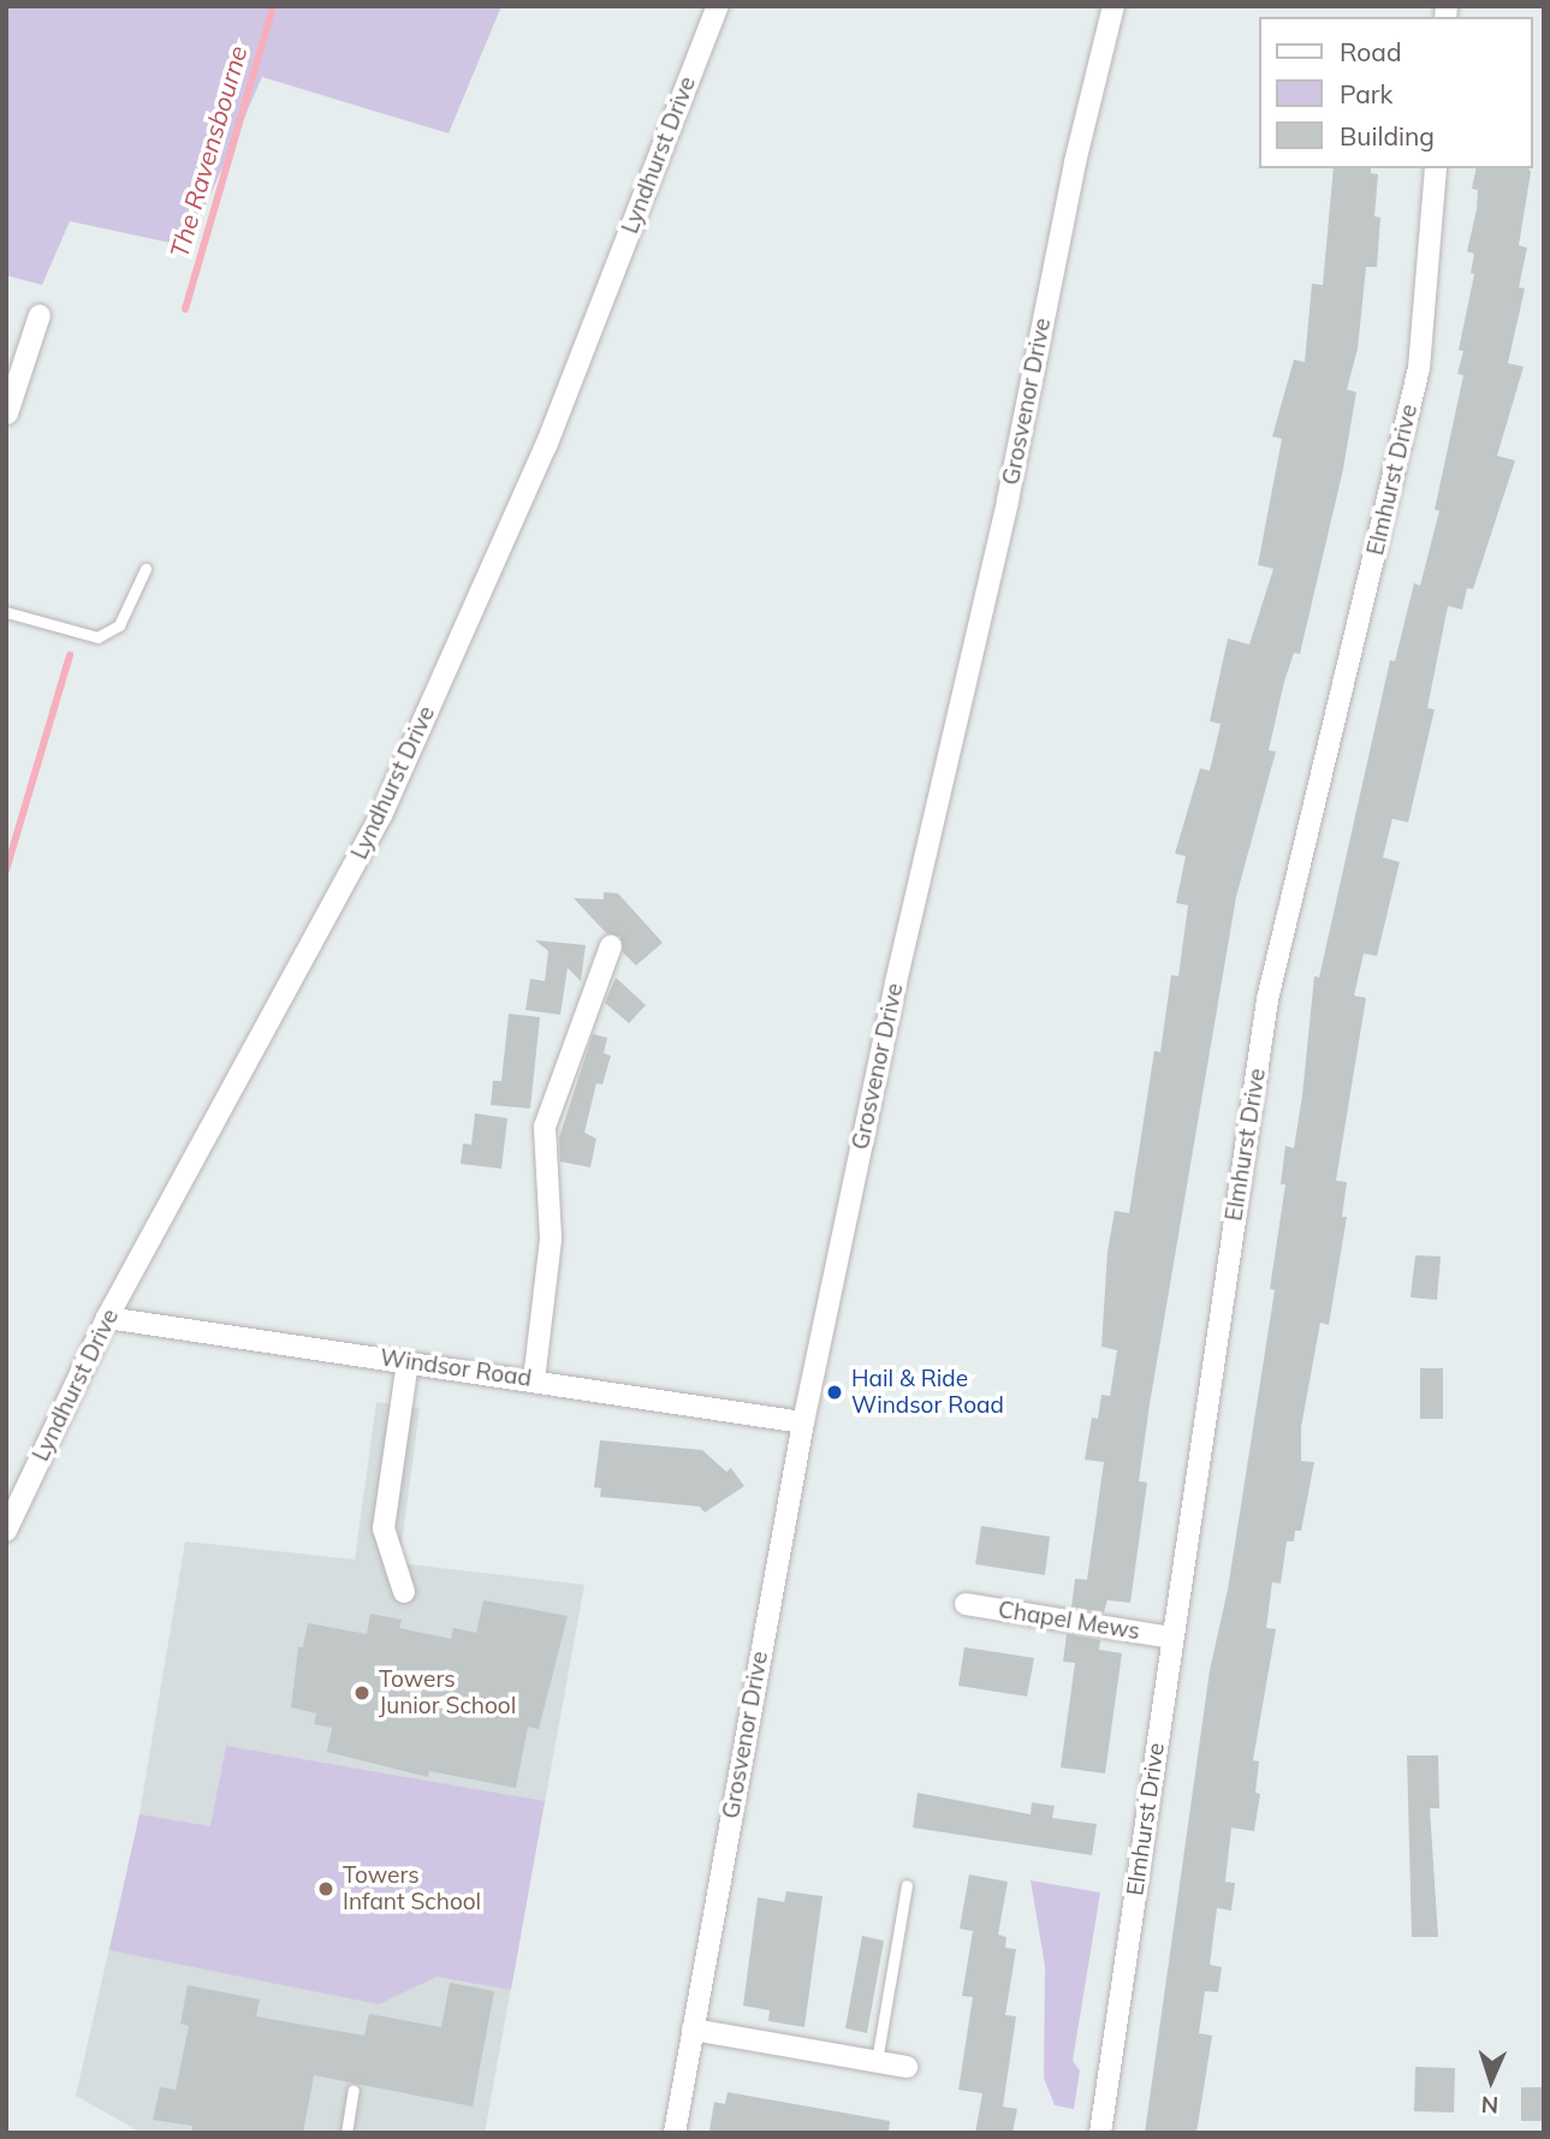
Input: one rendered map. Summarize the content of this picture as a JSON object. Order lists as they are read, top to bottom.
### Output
{
  "streets": {
    "street": [
      "Lyndhurst Drive",
      "Grosvenor Drive",
      "Elmhurst Drive",
      "Windsor Road",
      "Chapel Mews"
    ]
  },
  "crossings": [
    ["Lyndhurst Drive", "Windsor Road"],
    ["Grosvenor Drive", "Windsor Road"],
    ["Elmhurst Drive", "Chapel Mews"]
  ],
  "water": ["The Ravensbourne"],
  "places": ["Hail & Ride Windsor Road", "Towers Junior School", "Towers Infant School"],
  "legend": ["Road", "Park", "Building"],
  "north": "bottom"
}
